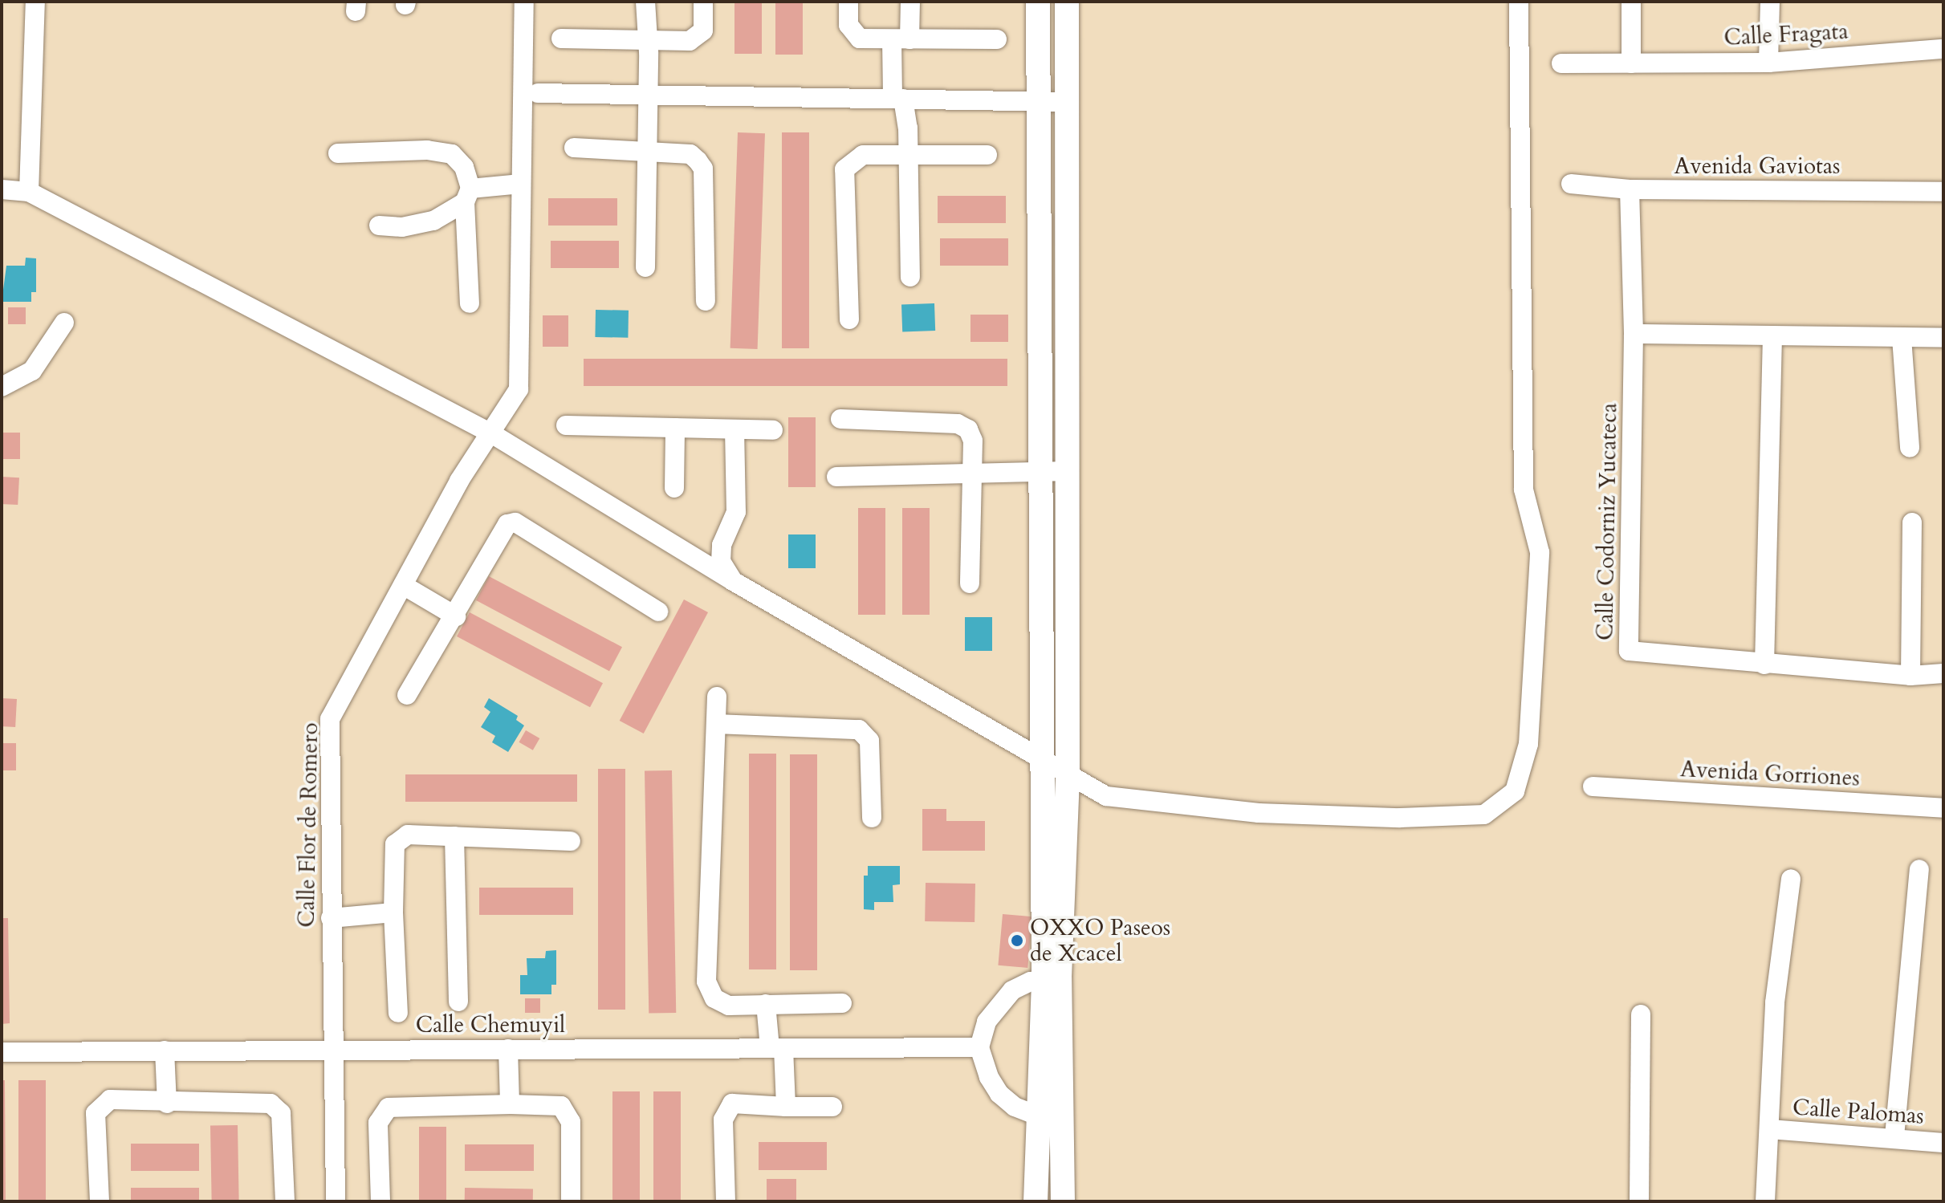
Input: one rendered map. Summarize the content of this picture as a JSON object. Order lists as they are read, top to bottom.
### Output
{
  "streets": {
    "street": [
      "Calle Fragata",
      "Avenida Gaviotas",
      "Calle Codorniz Yucateca",
      "Avenida Gorriones",
      "Calle Flor de Romero",
      "Calle Chemuyil",
      "Calle Palomas"
    ]
  },
  "crossings": [
    ["Avenida Gaviotas", "Calle Codorniz Yucateca"],
    ["Calle Flor de Romero", "Calle Chemuyil"]
  ],
  "places": ["OXXO Paseos de Xcacel"]
}
